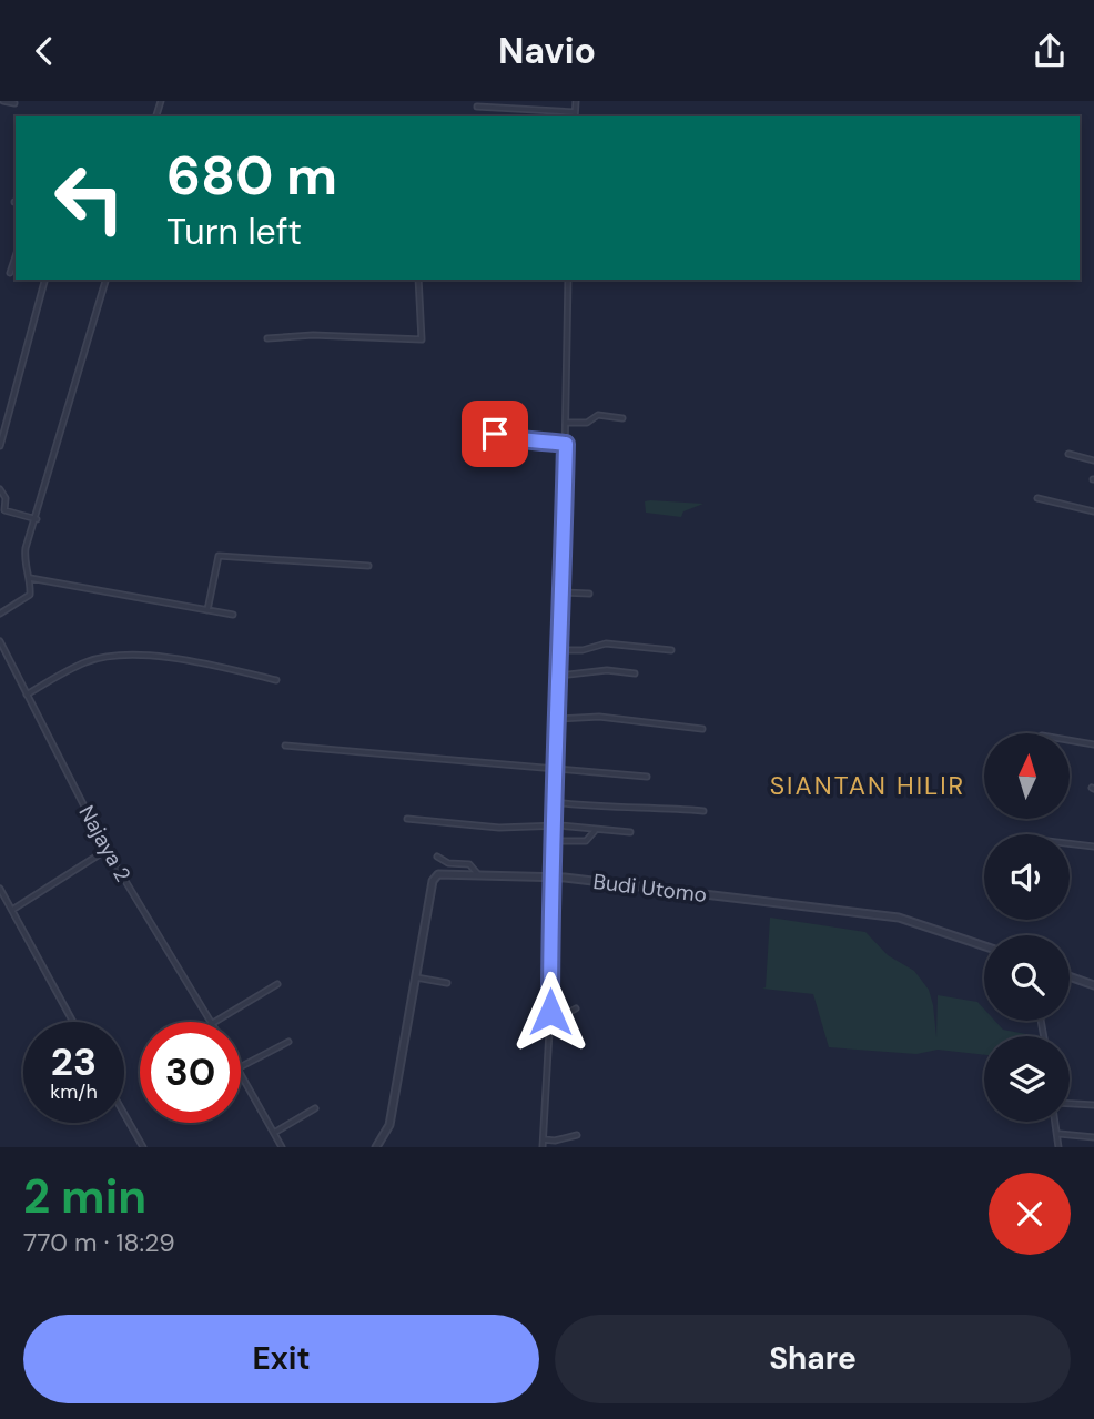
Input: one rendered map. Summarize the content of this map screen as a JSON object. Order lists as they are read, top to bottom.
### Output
{
  "streets": {
    "street": ["Najaya 2", "Budi Utomo"]
  },
  "districts": ["SIANTAN HILIR"],
  "north": "top",
  "page": {
    "header": "Navio",
    "turn": ["680 m", "Turn left"],
    "speed": "23 km/h",
    "limit": "30",
    "heading": ["2 min", "770 m · 18:29"],
    "buttons": ["Exit", "Share"]
  }
}
